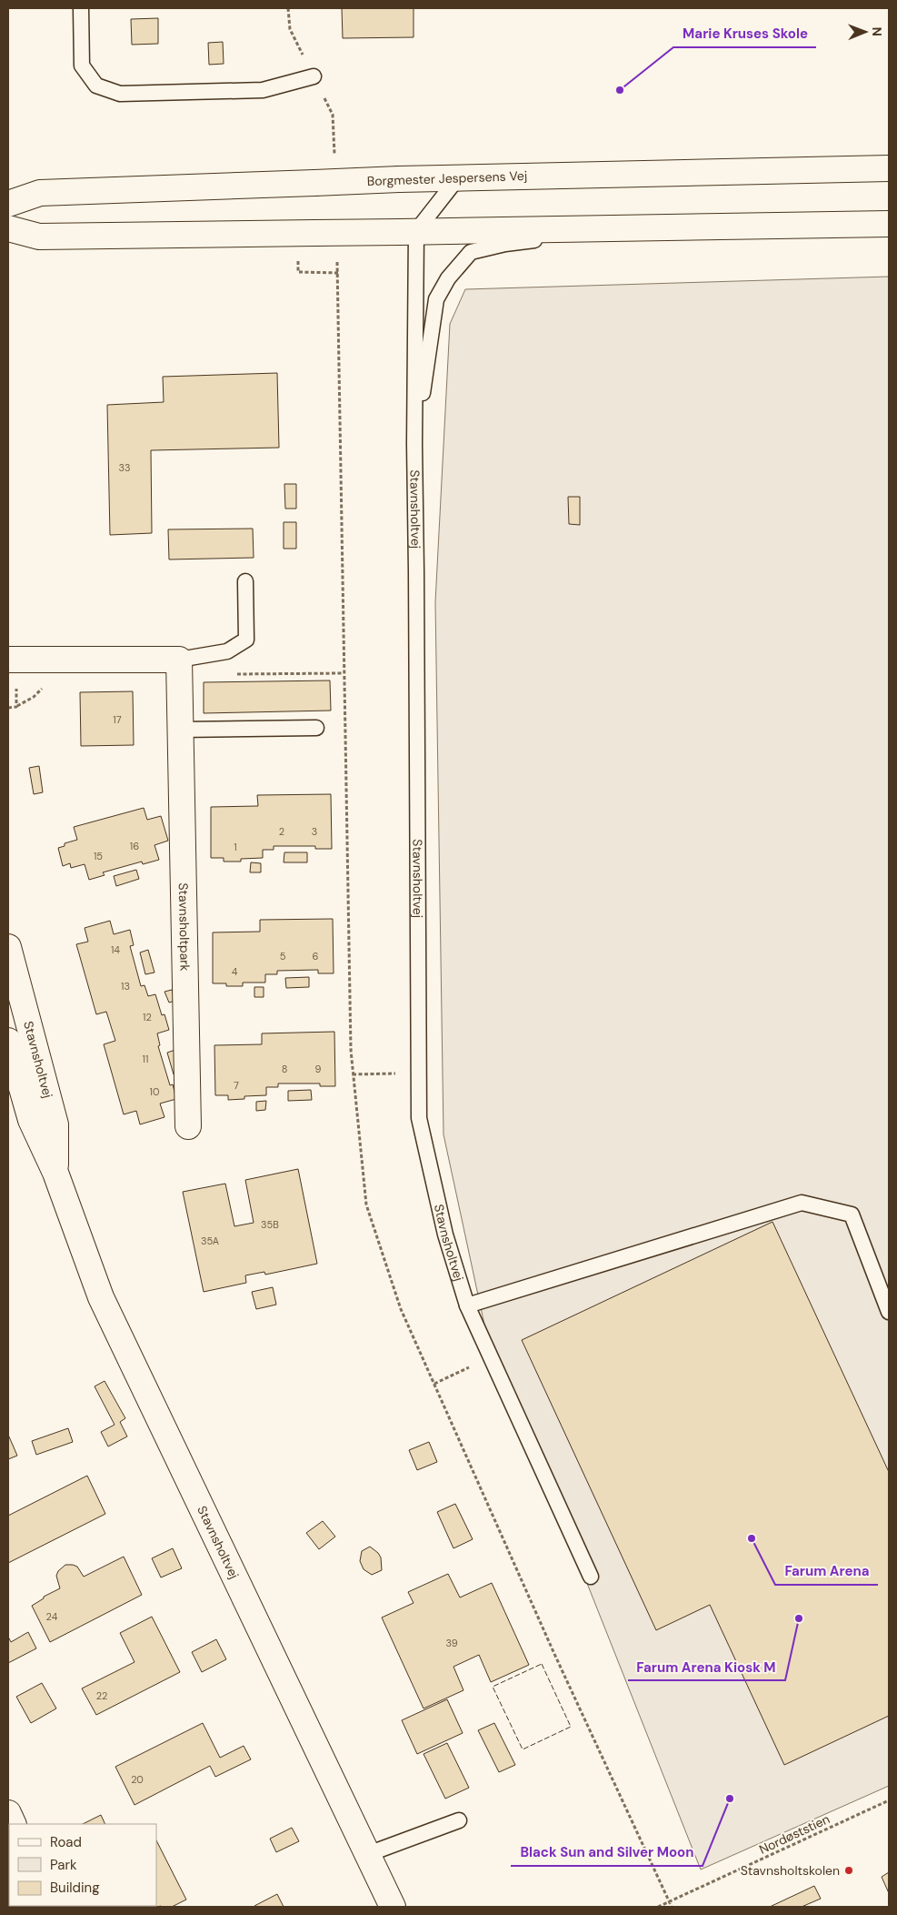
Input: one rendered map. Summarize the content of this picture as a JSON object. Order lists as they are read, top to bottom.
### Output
{
  "streets": {
    "street": ["Borgmester Jespersens Vej", "Stavnsholtvej", "Stavnsholtpark"],
    "path": ["Nordøststien"]
  },
  "places": [
    "Marie Kruses Skole",
    "Farum Arena",
    "Farum Arena Kiosk M",
    "Black Sun and Silver Moon",
    "Stavnsholtskolen"
  ],
  "house_numbers": [
    "33",
    "17",
    "2",
    "3",
    "16",
    "1",
    "15",
    "14",
    "5",
    "6",
    "4",
    "13",
    "12",
    "11",
    "8",
    "9",
    "7",
    "10",
    "35B",
    "35A",
    "24",
    "39",
    "22",
    "20"
  ],
  "legend": ["Road", "Park", "Building"],
  "north": "right"
}
